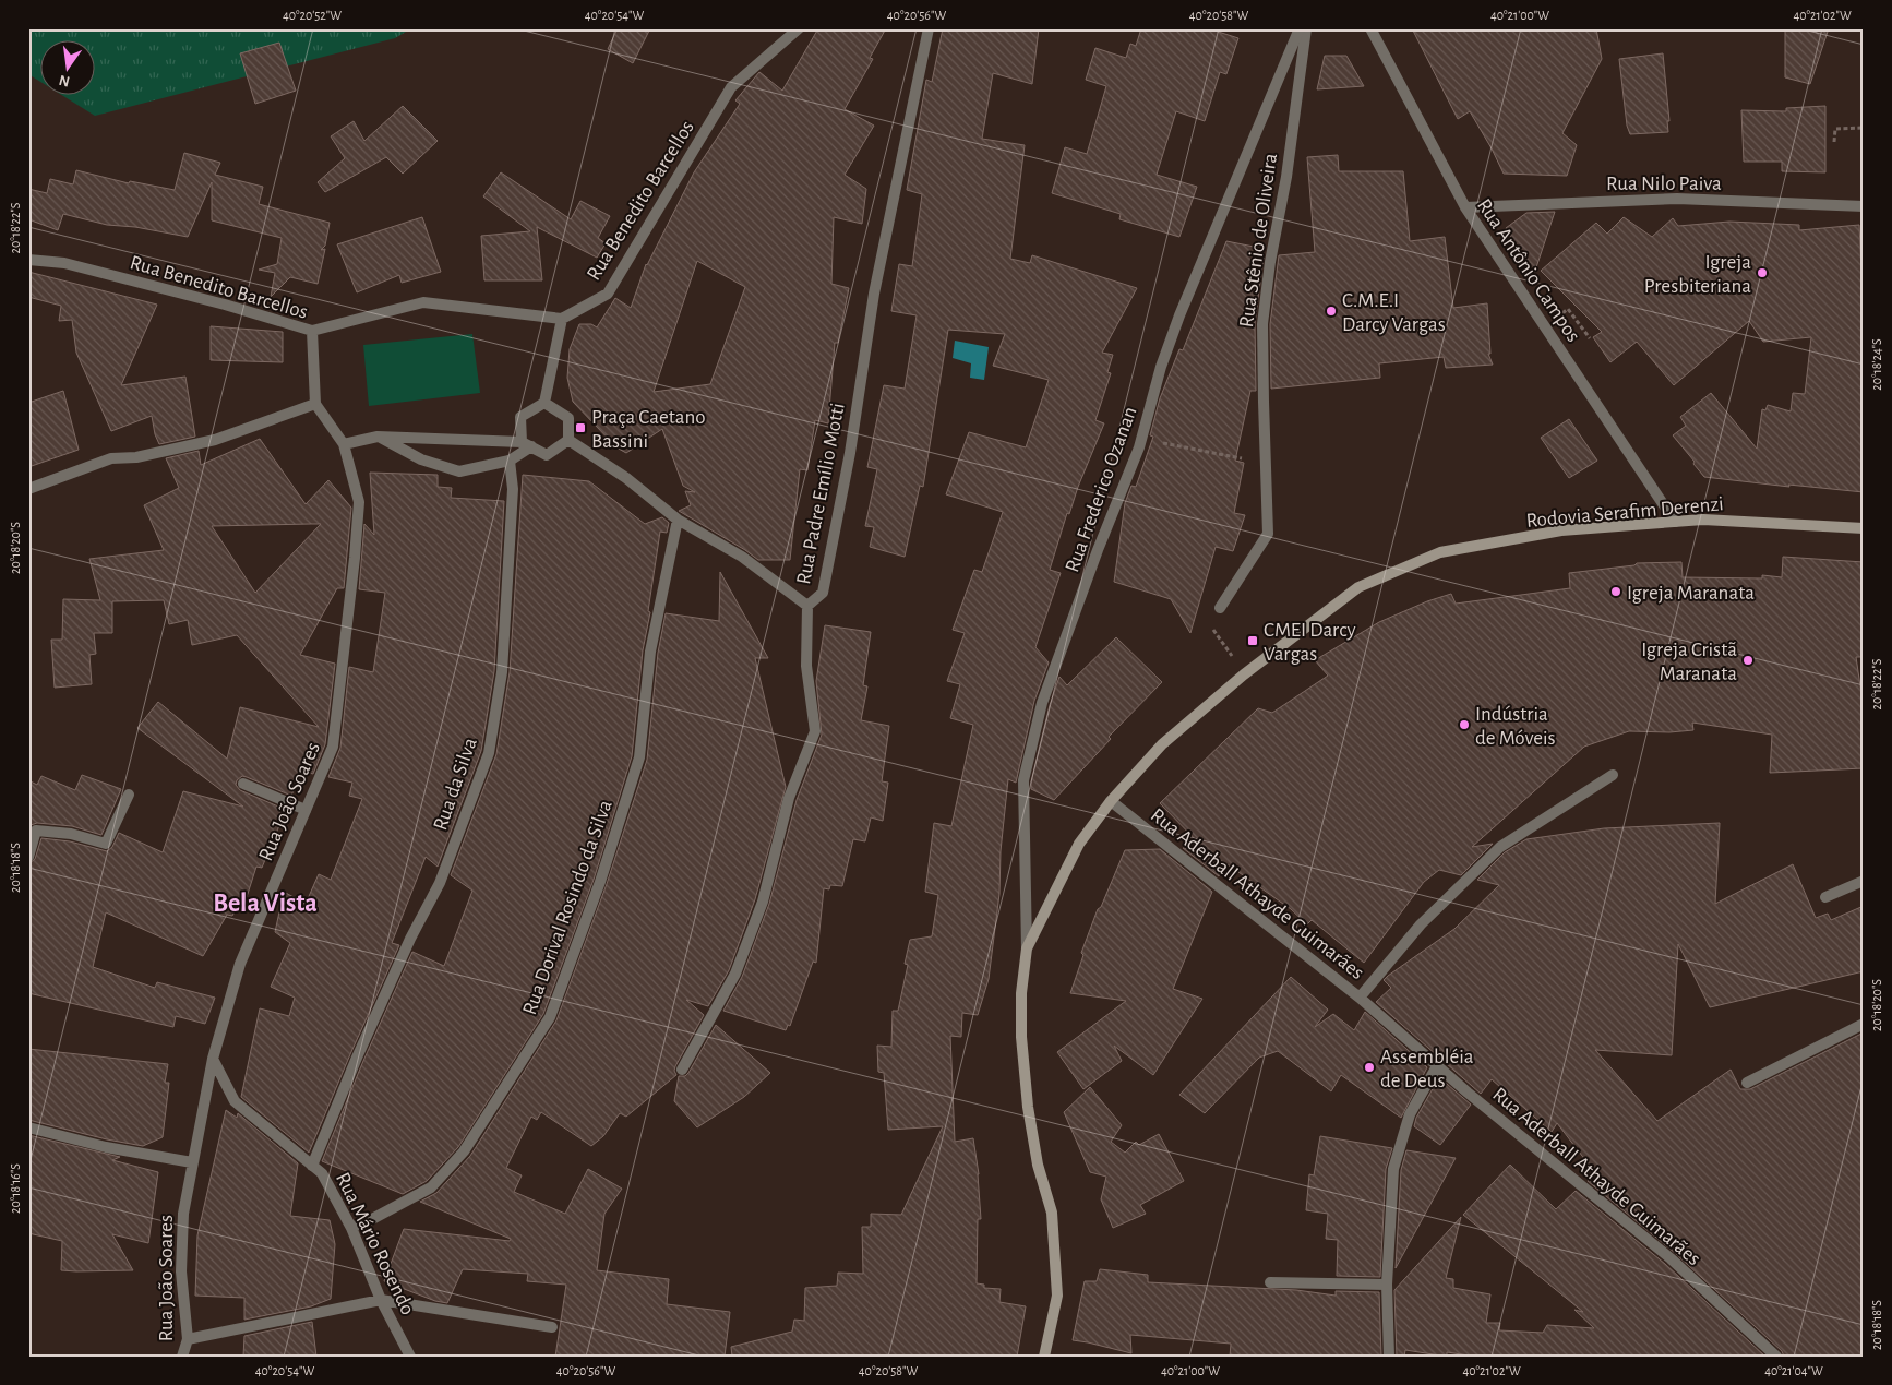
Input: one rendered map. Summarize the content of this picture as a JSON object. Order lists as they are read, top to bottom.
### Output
{
  "streets": {
    "main road": ["Rodovia Serafim Derenzi"],
    "street": [
      "Rua Nilo Paiva",
      "Rua Benedito Barcellos",
      "Rua Stênio de Oliveira",
      "Rua Antônio Campos",
      "Rua Frederico Ozanan",
      "Rua Padre Emílio Motti",
      "Rua da Silva",
      "Rua João Soares",
      "Rua Aderball Athayde Guimarães",
      "Rua Dorival Rosindo da Silva",
      "Rua Mário Rosendo"
    ]
  },
  "crossings": [
    ["Rua Nilo Paiva", "Rua Antônio Campos"],
    ["Rua Antônio Campos", "Rodovia Serafim Derenzi"],
    ["Rua Frederico Ozanan", "Rodovia Serafim Derenzi"],
    ["Rodovia Serafim Derenzi", "Rua Aderball Athayde Guimarães"],
    ["Rua da Silva", "Rua Mário Rosendo"],
    ["Rua João Soares", "Rua Mário Rosendo"],
    ["Rua Dorival Rosindo da Silva", "Rua Mário Rosendo"]
  ],
  "districts": ["Bela Vista"],
  "places": {
    "other": [
      "Igreja Presbiteriana",
      "C.M.E.I Darcy Vargas",
      "Igreja Maranata",
      "Igreja Cristã Maranata",
      "Indústria de Móveis",
      "Assembléia de Deus"
    ],
    "transit": ["Praça Caetano Bassini", "CMEI Darcy Vargas"]
  },
  "north": "bottom",
  "coordinates": [
    "40°20'52\"W",
    "40°20'54\"W",
    "40°20'56\"W",
    "40°20'58\"W",
    "40°21'00\"W",
    "40°21'02\"W",
    "20°18'22\"S",
    "20°18'24\"S",
    "20°18'20\"S",
    "20°18'18\"S",
    "20°18'16\"S",
    "40°21'04\"W"
  ]
}
